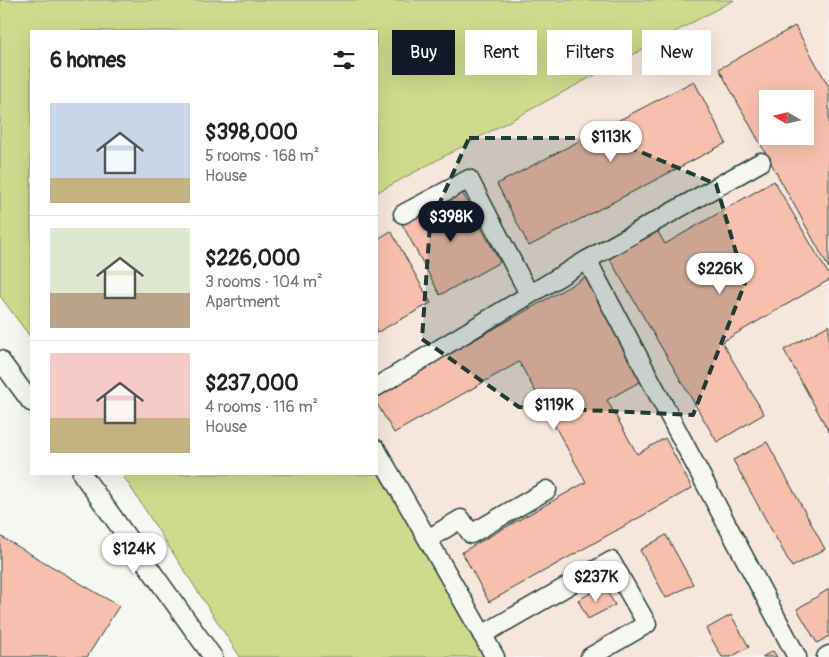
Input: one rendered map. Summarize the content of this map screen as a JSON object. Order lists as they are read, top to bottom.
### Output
{
  "north": "left",
  "page": {
    "chip": [
      "Buy",
      "Rent",
      "Filters",
      "New"
    ],
    "heading": "6 homes",
    "list": [
      {
        "name": "$398,000",
        "note": "5 rooms · 168 m² · House"
      },
      {
        "name": "$226,000",
        "note": "3 rooms · 104 m² · Apartment"
      },
      {
        "name": "$237,000",
        "note": "4 rooms · 116 m² · House"
      }
    ],
    "price": [
      "$113K",
      "$398K",
      "$226K",
      "$119K",
      "$124K",
      "$237K"
    ]
  }
}
